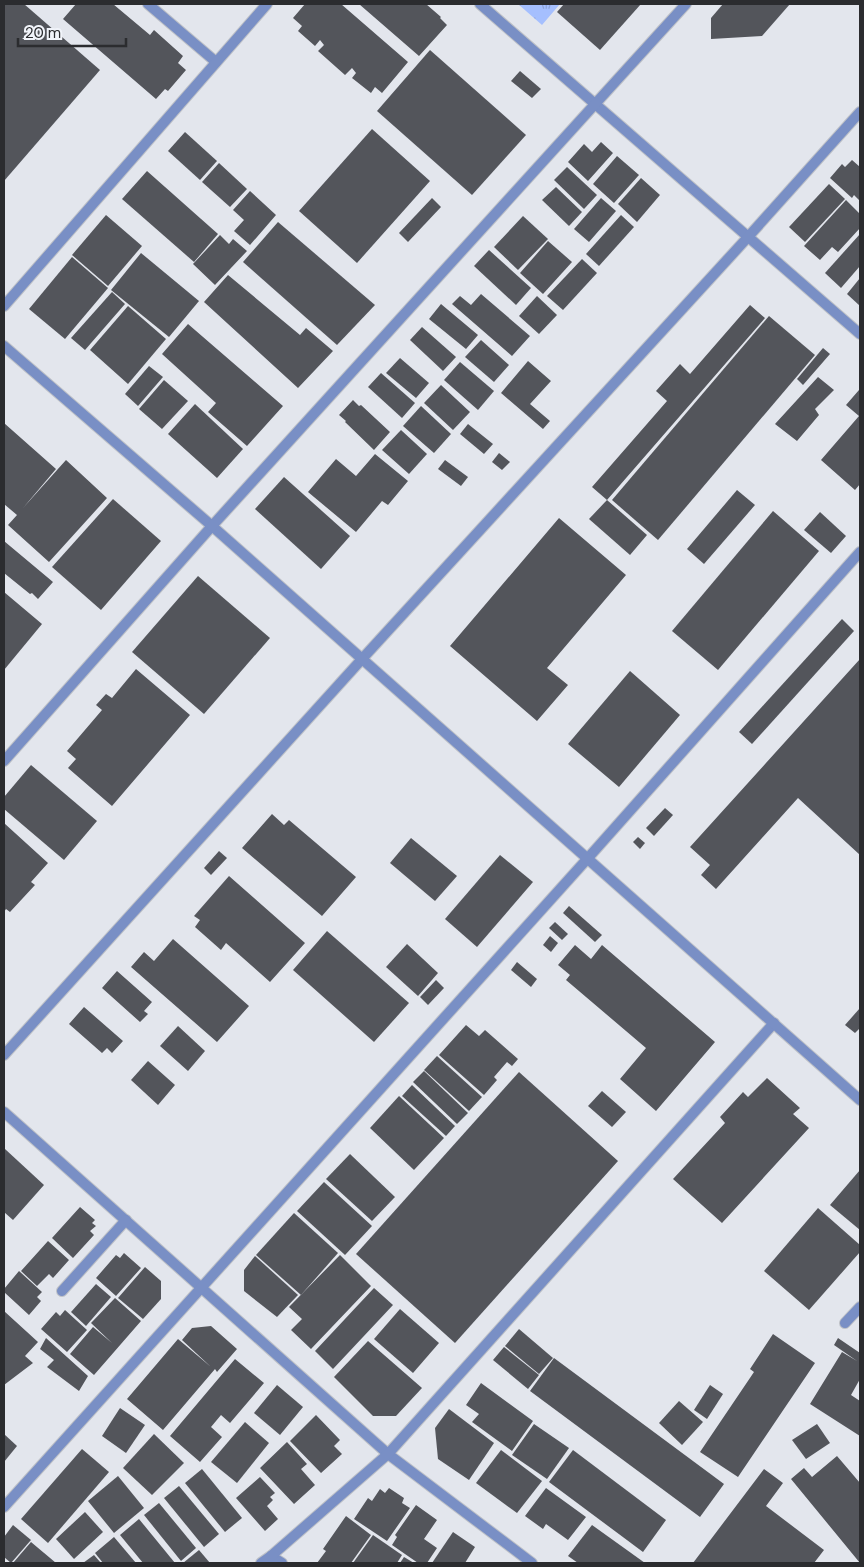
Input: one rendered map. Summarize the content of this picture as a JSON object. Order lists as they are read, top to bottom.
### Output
{
  "scale_bar": "20 m"
}
